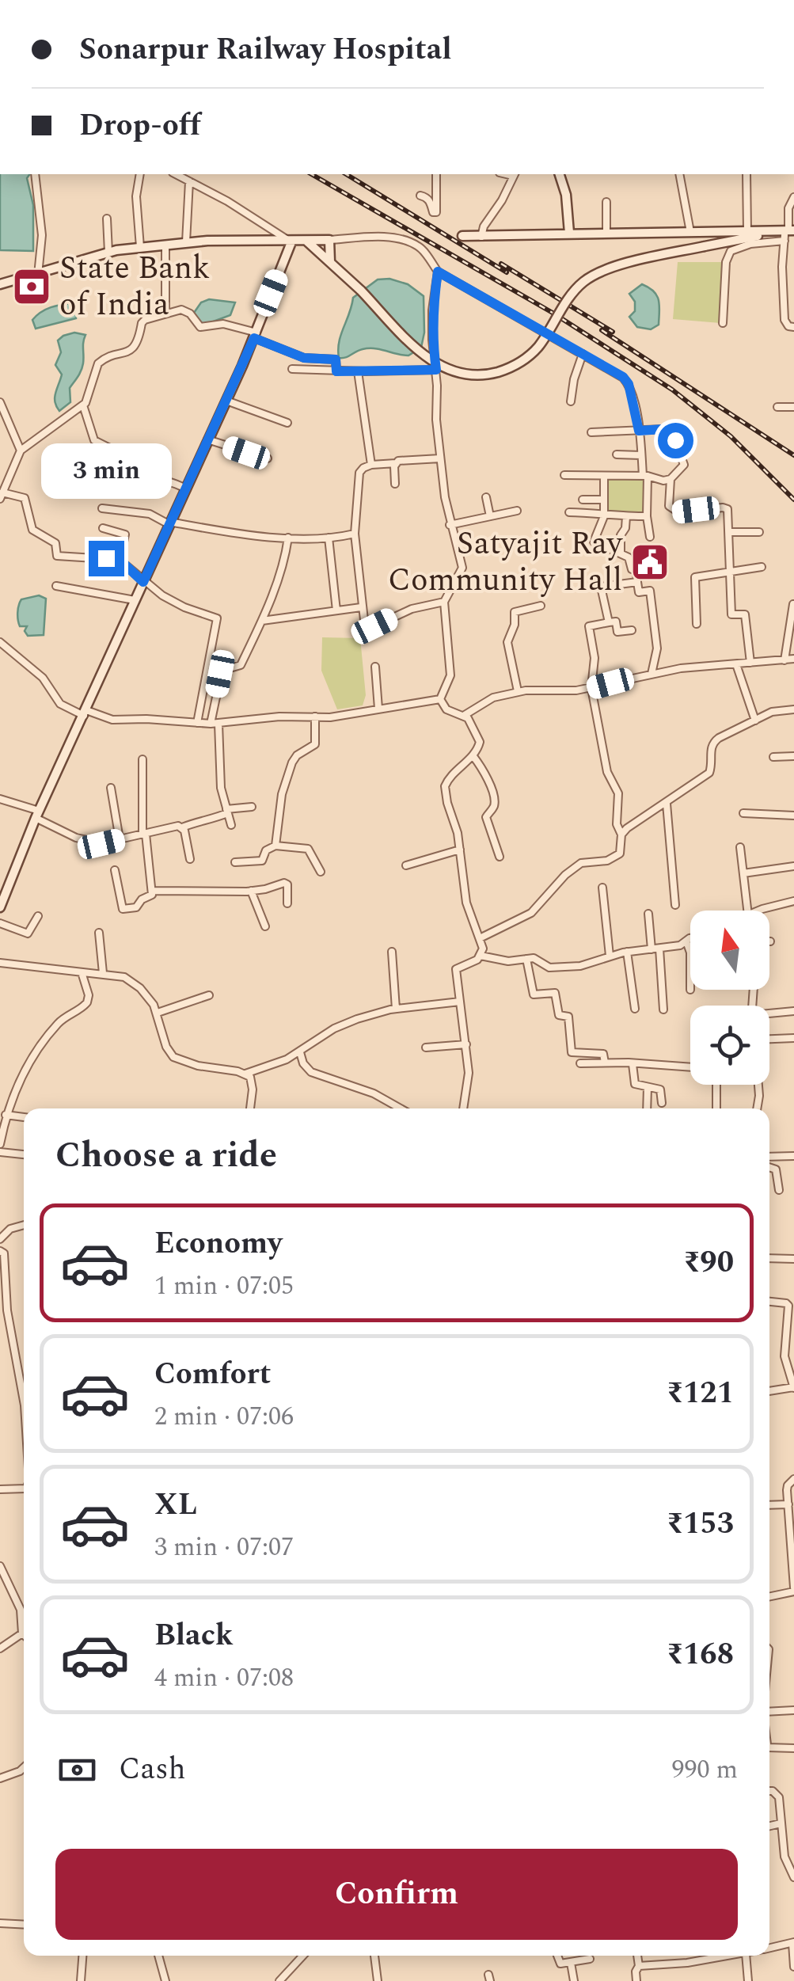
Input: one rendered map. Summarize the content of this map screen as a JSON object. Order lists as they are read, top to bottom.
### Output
{
  "places": {
    "bank": ["State Bank of India"],
    "public building": ["Satyajit Ray Community Hall"]
  },
  "north": "top",
  "page": {
    "banner": ["Sonarpur Railway Hospital", "Drop-off"],
    "bubble": "3 min",
    "heading": "Choose a ride",
    "list": [
      {
        "name": "Economy",
        "note": "1 min · 07:05",
        "value": "₹90"
      },
      {
        "name": "Comfort",
        "note": "2 min · 07:06",
        "value": "₹121"
      },
      {
        "name": "XL",
        "note": "3 min · 07:07",
        "value": "₹153"
      },
      {
        "name": "Black",
        "note": "4 min · 07:08",
        "value": "₹168"
      }
    ],
    "pay": ["Cash", "990 m"],
    "buttons": "Confirm"
  }
}
